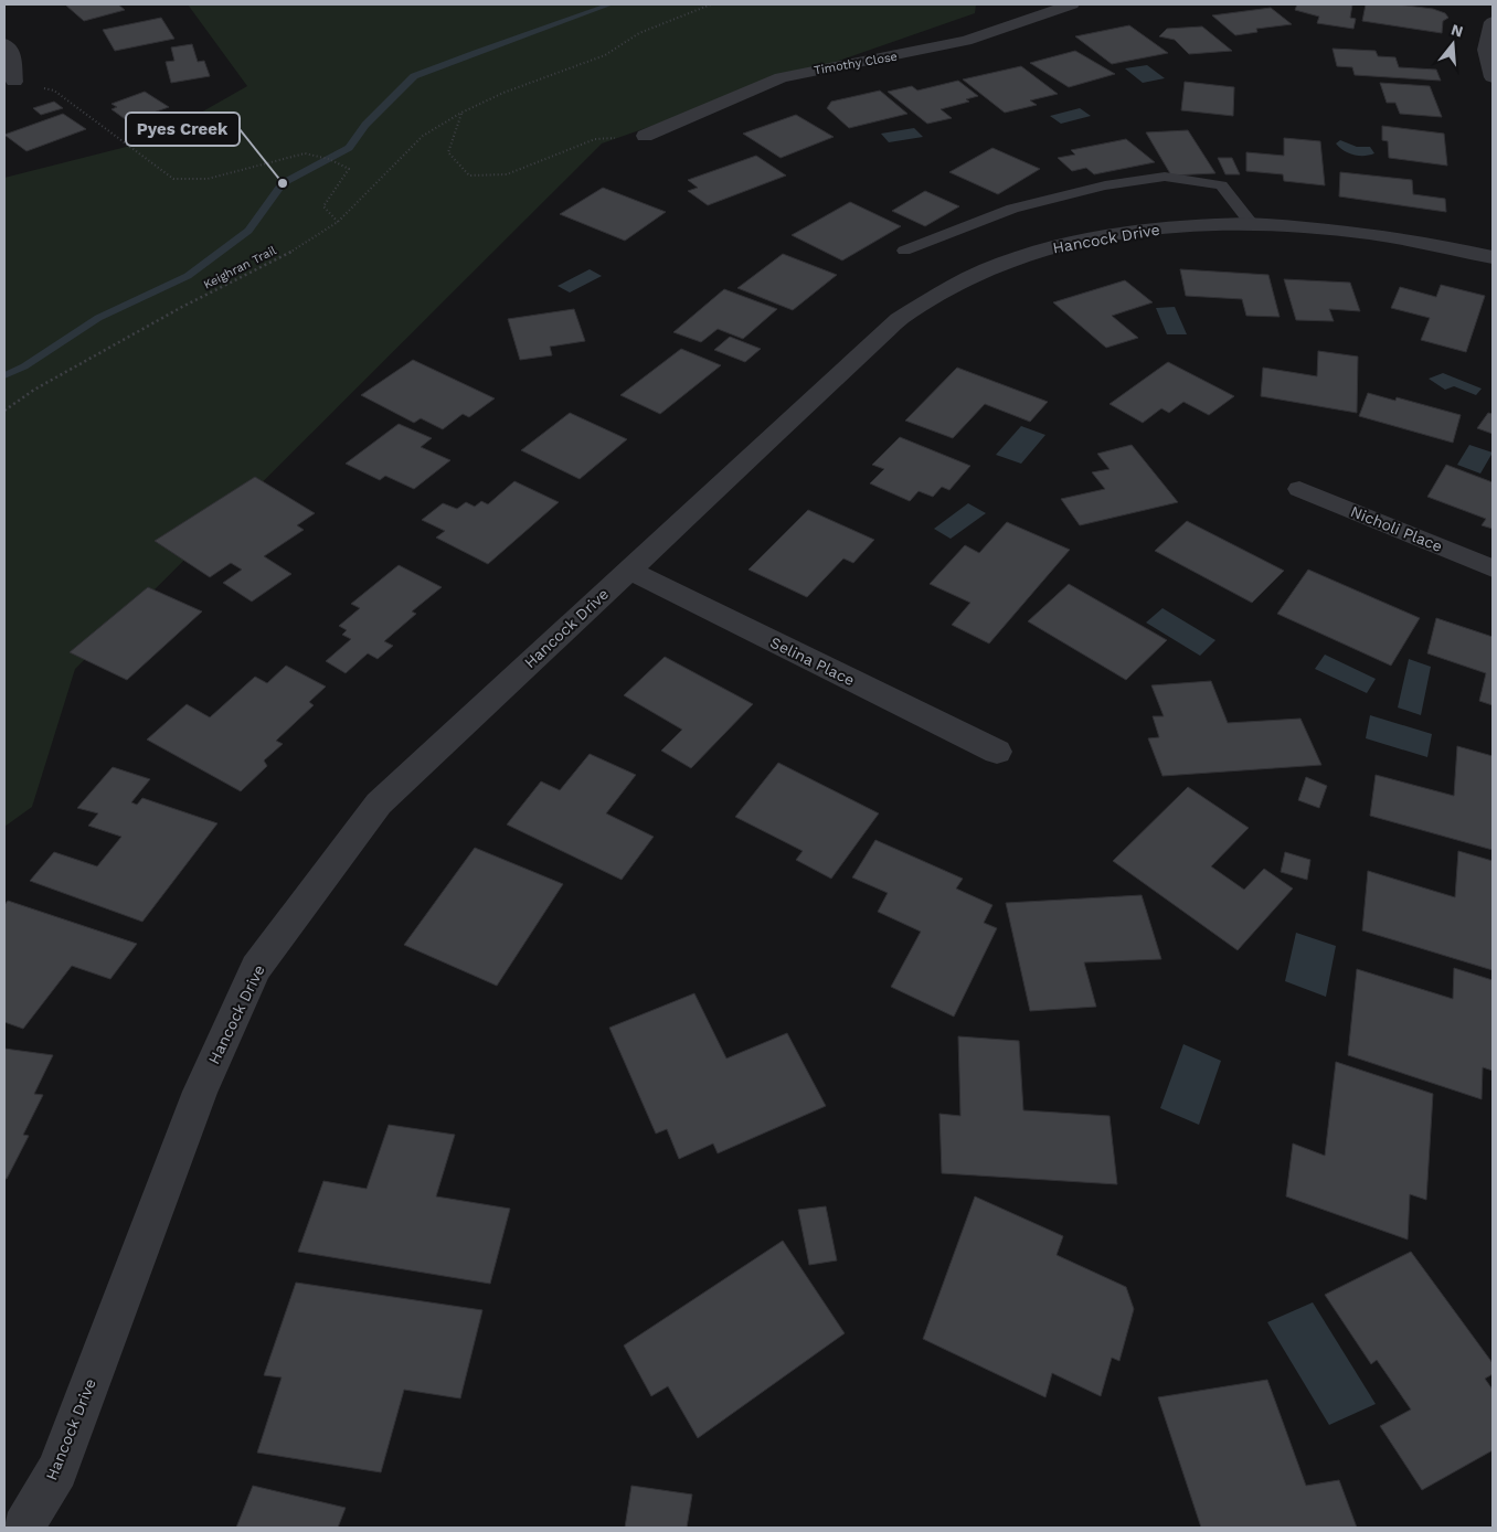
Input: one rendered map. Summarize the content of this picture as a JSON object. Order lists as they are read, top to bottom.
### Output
{
  "streets": {
    "street": [
      "Timothy Close",
      "Hancock Drive",
      "Nicholi Place",
      "Selina Place"
    ],
    "path": ["Keighran Trail"]
  },
  "crossings": [
    ["Hancock Drive", "Selina Place"]
  ],
  "places": ["Pyes Creek"],
  "north": "top"
}
